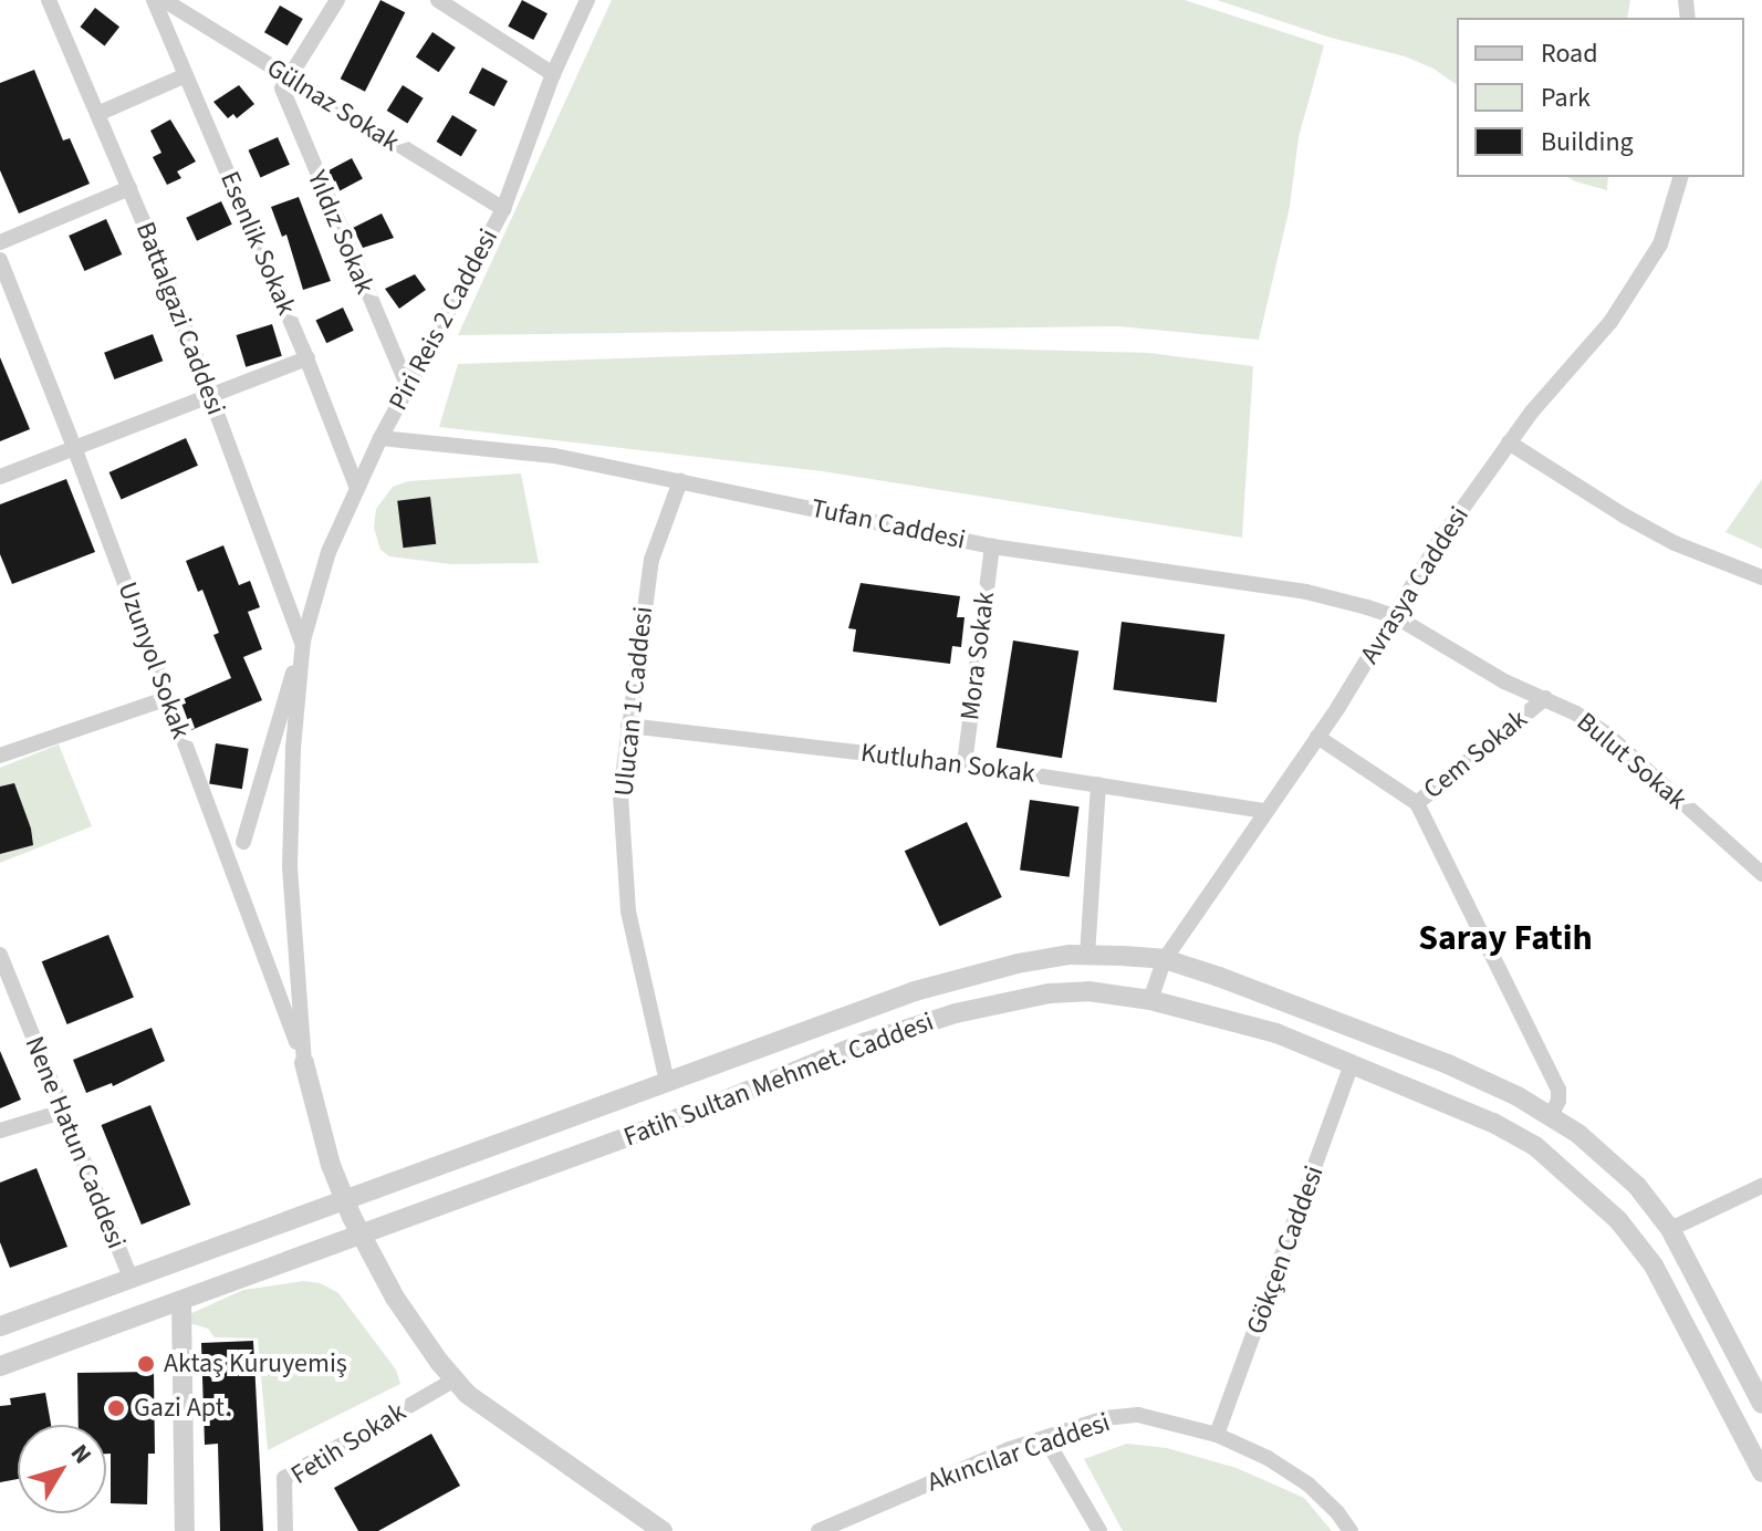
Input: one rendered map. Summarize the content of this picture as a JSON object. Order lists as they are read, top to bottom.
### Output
{
  "streets": {
    "street": [
      "Gülnaz Sokak",
      "Yıldız Sokak",
      "Esenlik Sokak",
      "Battalgazi Caddesi",
      "Piri Reis 2 Caddesi",
      "Tufan Caddesi",
      "Avrasya Caddesi",
      "Mora Sokak",
      "Uzunyol Sokak",
      "Ulucan 1 Caddesi",
      "Cem Sokak",
      "Bulut Sokak",
      "Kutluhan Sokak",
      "Fatih Sultan Mehmet. Caddesi",
      "Nene Hatun Caddesi",
      "Gökçen Caddesi",
      "Fetih Sokak",
      "Akıncılar Caddesi"
    ]
  },
  "crossings": [
    ["Gülnaz Sokak", "Yıldız Sokak"],
    ["Gülnaz Sokak", "Piri Reis 2 Caddesi"],
    ["Yıldız Sokak", "Piri Reis 2 Caddesi"],
    ["Esenlik Sokak", "Piri Reis 2 Caddesi"],
    ["Battalgazi Caddesi", "Piri Reis 2 Caddesi"],
    ["Piri Reis 2 Caddesi", "Tufan Caddesi"],
    ["Piri Reis 2 Caddesi", "Uzunyol Sokak"],
    ["Piri Reis 2 Caddesi", "Fatih Sultan Mehmet. Caddesi"],
    ["Tufan Caddesi", "Avrasya Caddesi"],
    ["Tufan Caddesi", "Mora Sokak"],
    ["Tufan Caddesi", "Ulucan 1 Caddesi"],
    ["Tufan Caddesi", "Bulut Sokak"],
    ["Avrasya Caddesi", "Cem Sokak"],
    ["Avrasya Caddesi", "Bulut Sokak"],
    ["Avrasya Caddesi", "Kutluhan Sokak"],
    ["Avrasya Caddesi", "Fatih Sultan Mehmet. Caddesi"],
    ["Mora Sokak", "Kutluhan Sokak"],
    ["Ulucan 1 Caddesi", "Kutluhan Sokak"],
    ["Ulucan 1 Caddesi", "Fatih Sultan Mehmet. Caddesi"],
    ["Cem Sokak", "Bulut Sokak"],
    ["Fatih Sultan Mehmet. Caddesi", "Nene Hatun Caddesi"],
    ["Fatih Sultan Mehmet. Caddesi", "Gökçen Caddesi"],
    ["Gökçen Caddesi", "Akıncılar Caddesi"]
  ],
  "districts": ["Saray Fatih"],
  "places": ["Aktaş Kuruyemiş", "Gazi Apt."],
  "legend": ["Road", "Park", "Building"],
  "north": "top right"
}
